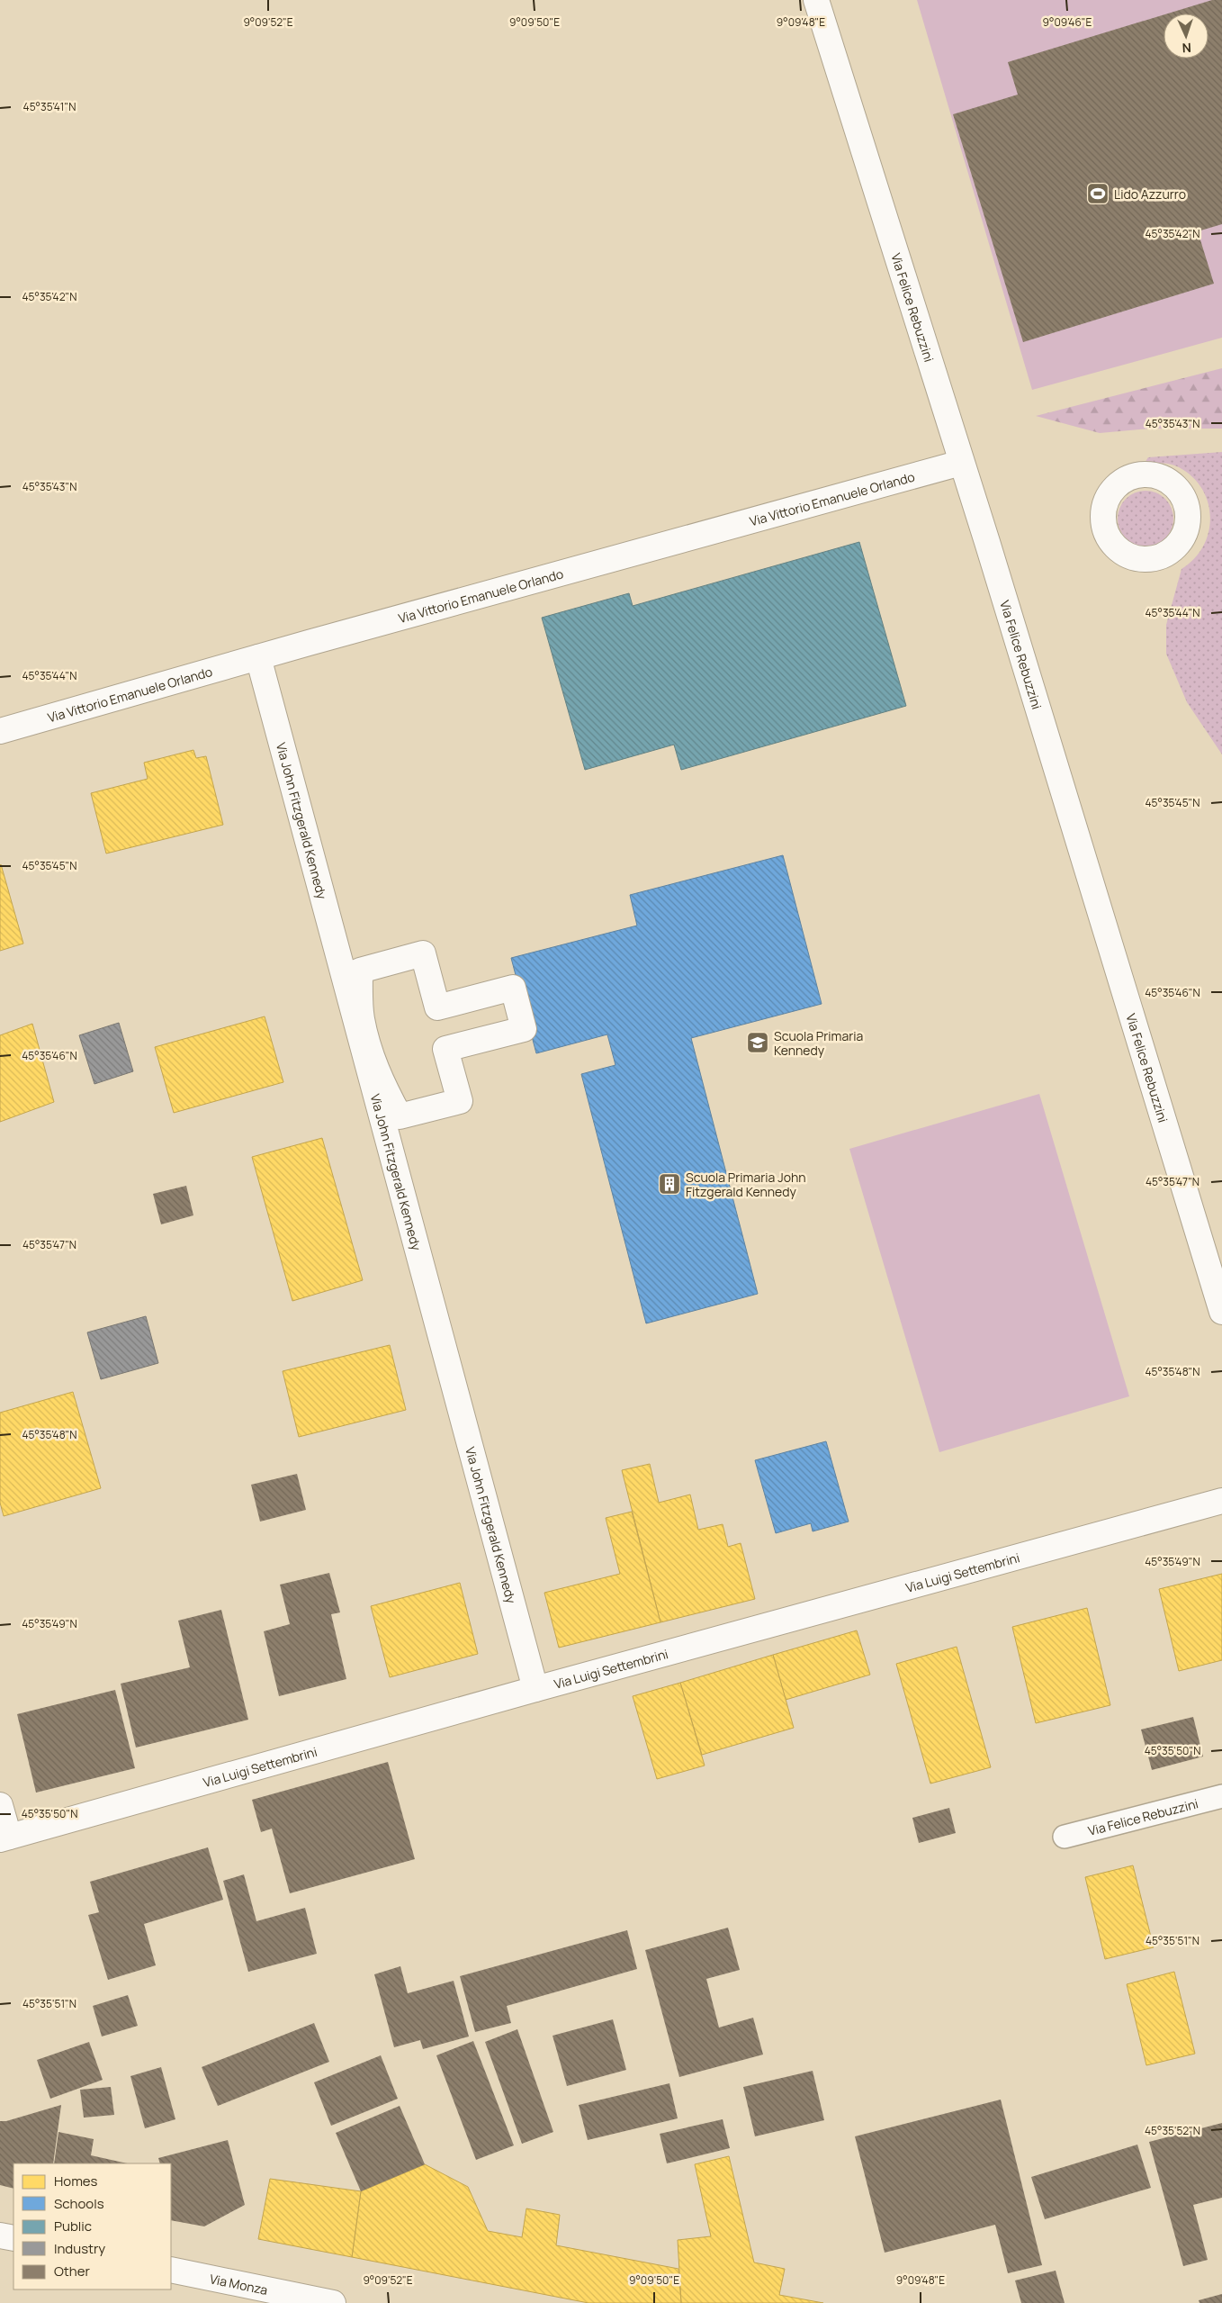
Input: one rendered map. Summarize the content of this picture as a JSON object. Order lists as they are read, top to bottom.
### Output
{
  "streets": {
    "street": [
      "Via Felice Rebuzzini",
      "Via Vittorio Emanuele Orlando",
      "Via John Fitzgerald Kennedy",
      "Via Luigi Settembrini",
      "Via Monza"
    ]
  },
  "crossings": [
    ["Via Felice Rebuzzini", "Via Vittorio Emanuele Orlando"],
    ["Via Vittorio Emanuele Orlando", "Via John Fitzgerald Kennedy"],
    ["Via John Fitzgerald Kennedy", "Via Luigi Settembrini"]
  ],
  "places": {
    "sports": ["Lido Azzurro"],
    "school or university": ["Scuola Primaria Kennedy"],
    "building": ["Scuola Primaria John Fitzgerald Kennedy"]
  },
  "legend": [
    "Homes",
    "Schools",
    "Public",
    "Industry",
    "Other"
  ],
  "north": "bottom",
  "coordinates": [
    "9°09'52\"E",
    "9°09'50\"E",
    "9°09'48\"E",
    "9°09'46\"E",
    "45°35'41\"N",
    "45°35'42\"N",
    "45°35'43\"N",
    "45°35'44\"N",
    "45°35'45\"N",
    "45°35'46\"N",
    "45°35'47\"N",
    "45°35'48\"N",
    "45°35'49\"N",
    "45°35'50\"N",
    "45°35'51\"N",
    "45°35'52\"N"
  ]
}
